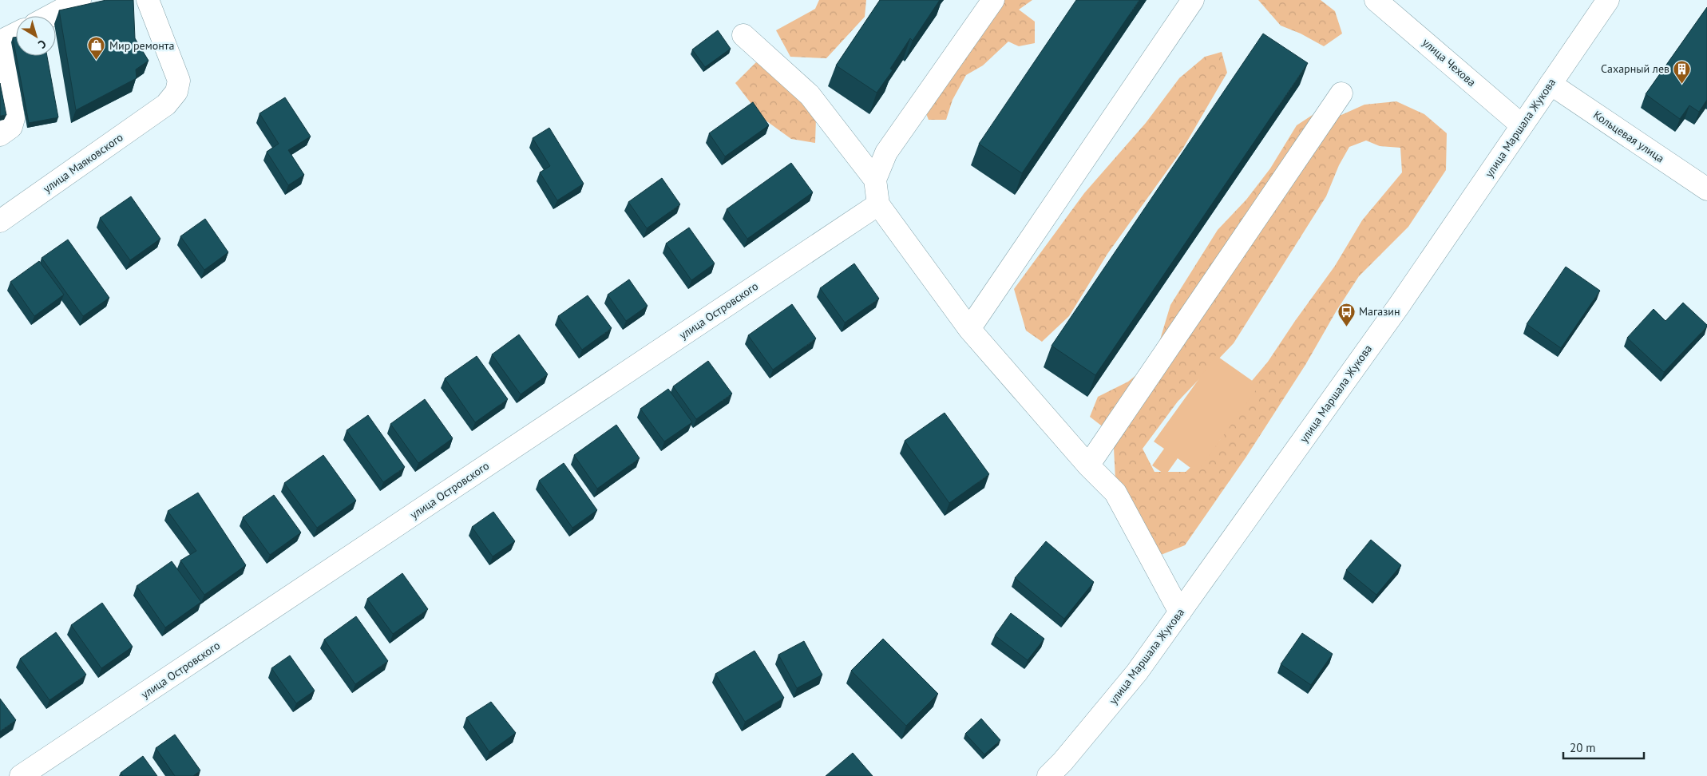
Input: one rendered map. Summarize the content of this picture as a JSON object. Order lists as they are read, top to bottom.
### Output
{
  "streets": {
    "street": [
      "улица Чехова",
      "улица Маршала Жукова",
      "Кольцевая улица",
      "улица Маяковского",
      "улица Островского"
    ]
  },
  "crossings": [
    ["улица Чехова", "улица Маршала Жукова"],
    ["улица Маршала Жукова", "Кольцевая улица"]
  ],
  "places": {
    "shop": ["Мир ремонта"],
    "building": ["Сахарный лев"],
    "bus stop": ["Магазин"]
  },
  "scale_bar": "20 m",
  "north": "bottom right"
}
